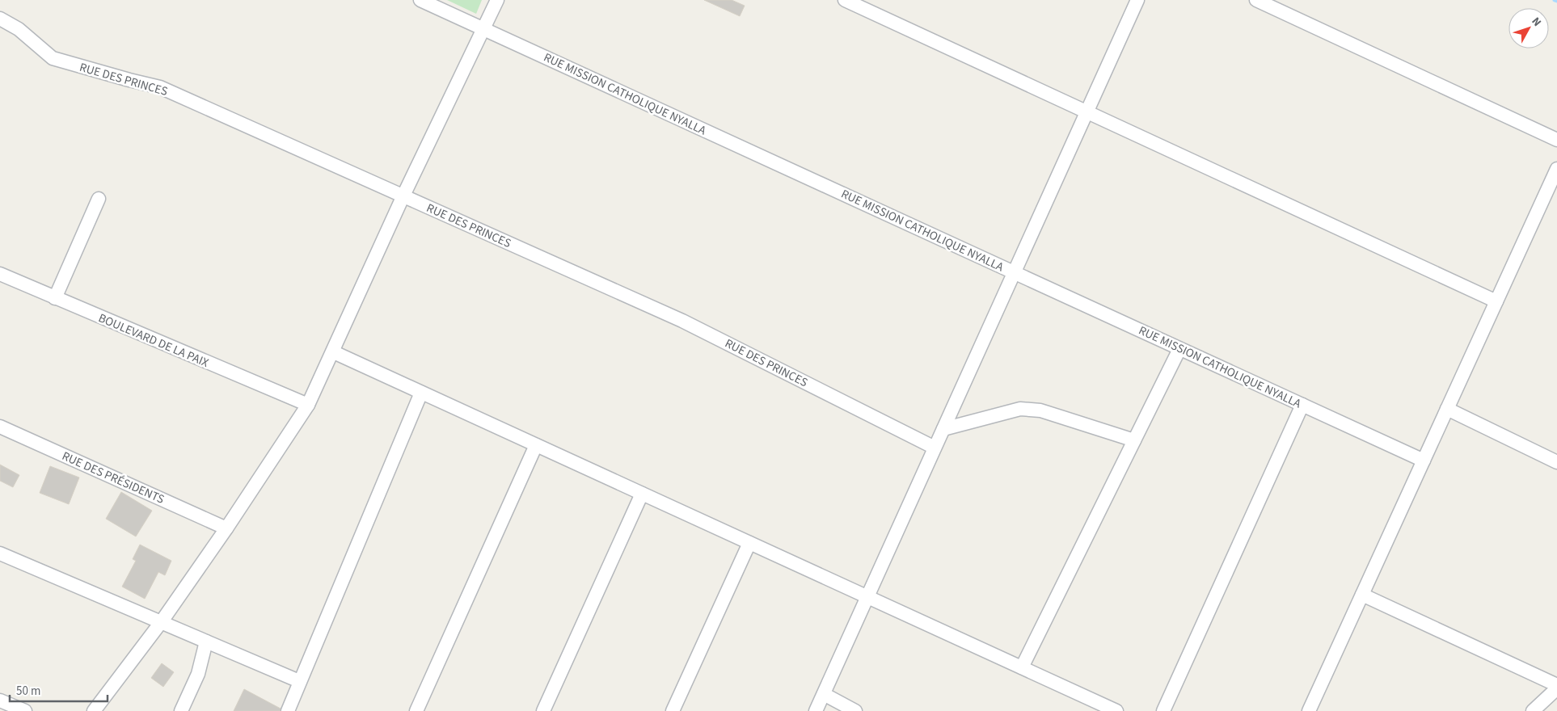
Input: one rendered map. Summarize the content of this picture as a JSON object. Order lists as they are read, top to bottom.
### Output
{
  "streets": {
    "street": [
      "RUE DES PRINCES",
      "RUE MISSION CATHOLIQUE NYALLA",
      "BOULEVARD DE LA PAIX",
      "RUE DES PRÉSIDENTS"
    ]
  },
  "scale_bar": "50 m",
  "north": "top right"
}
